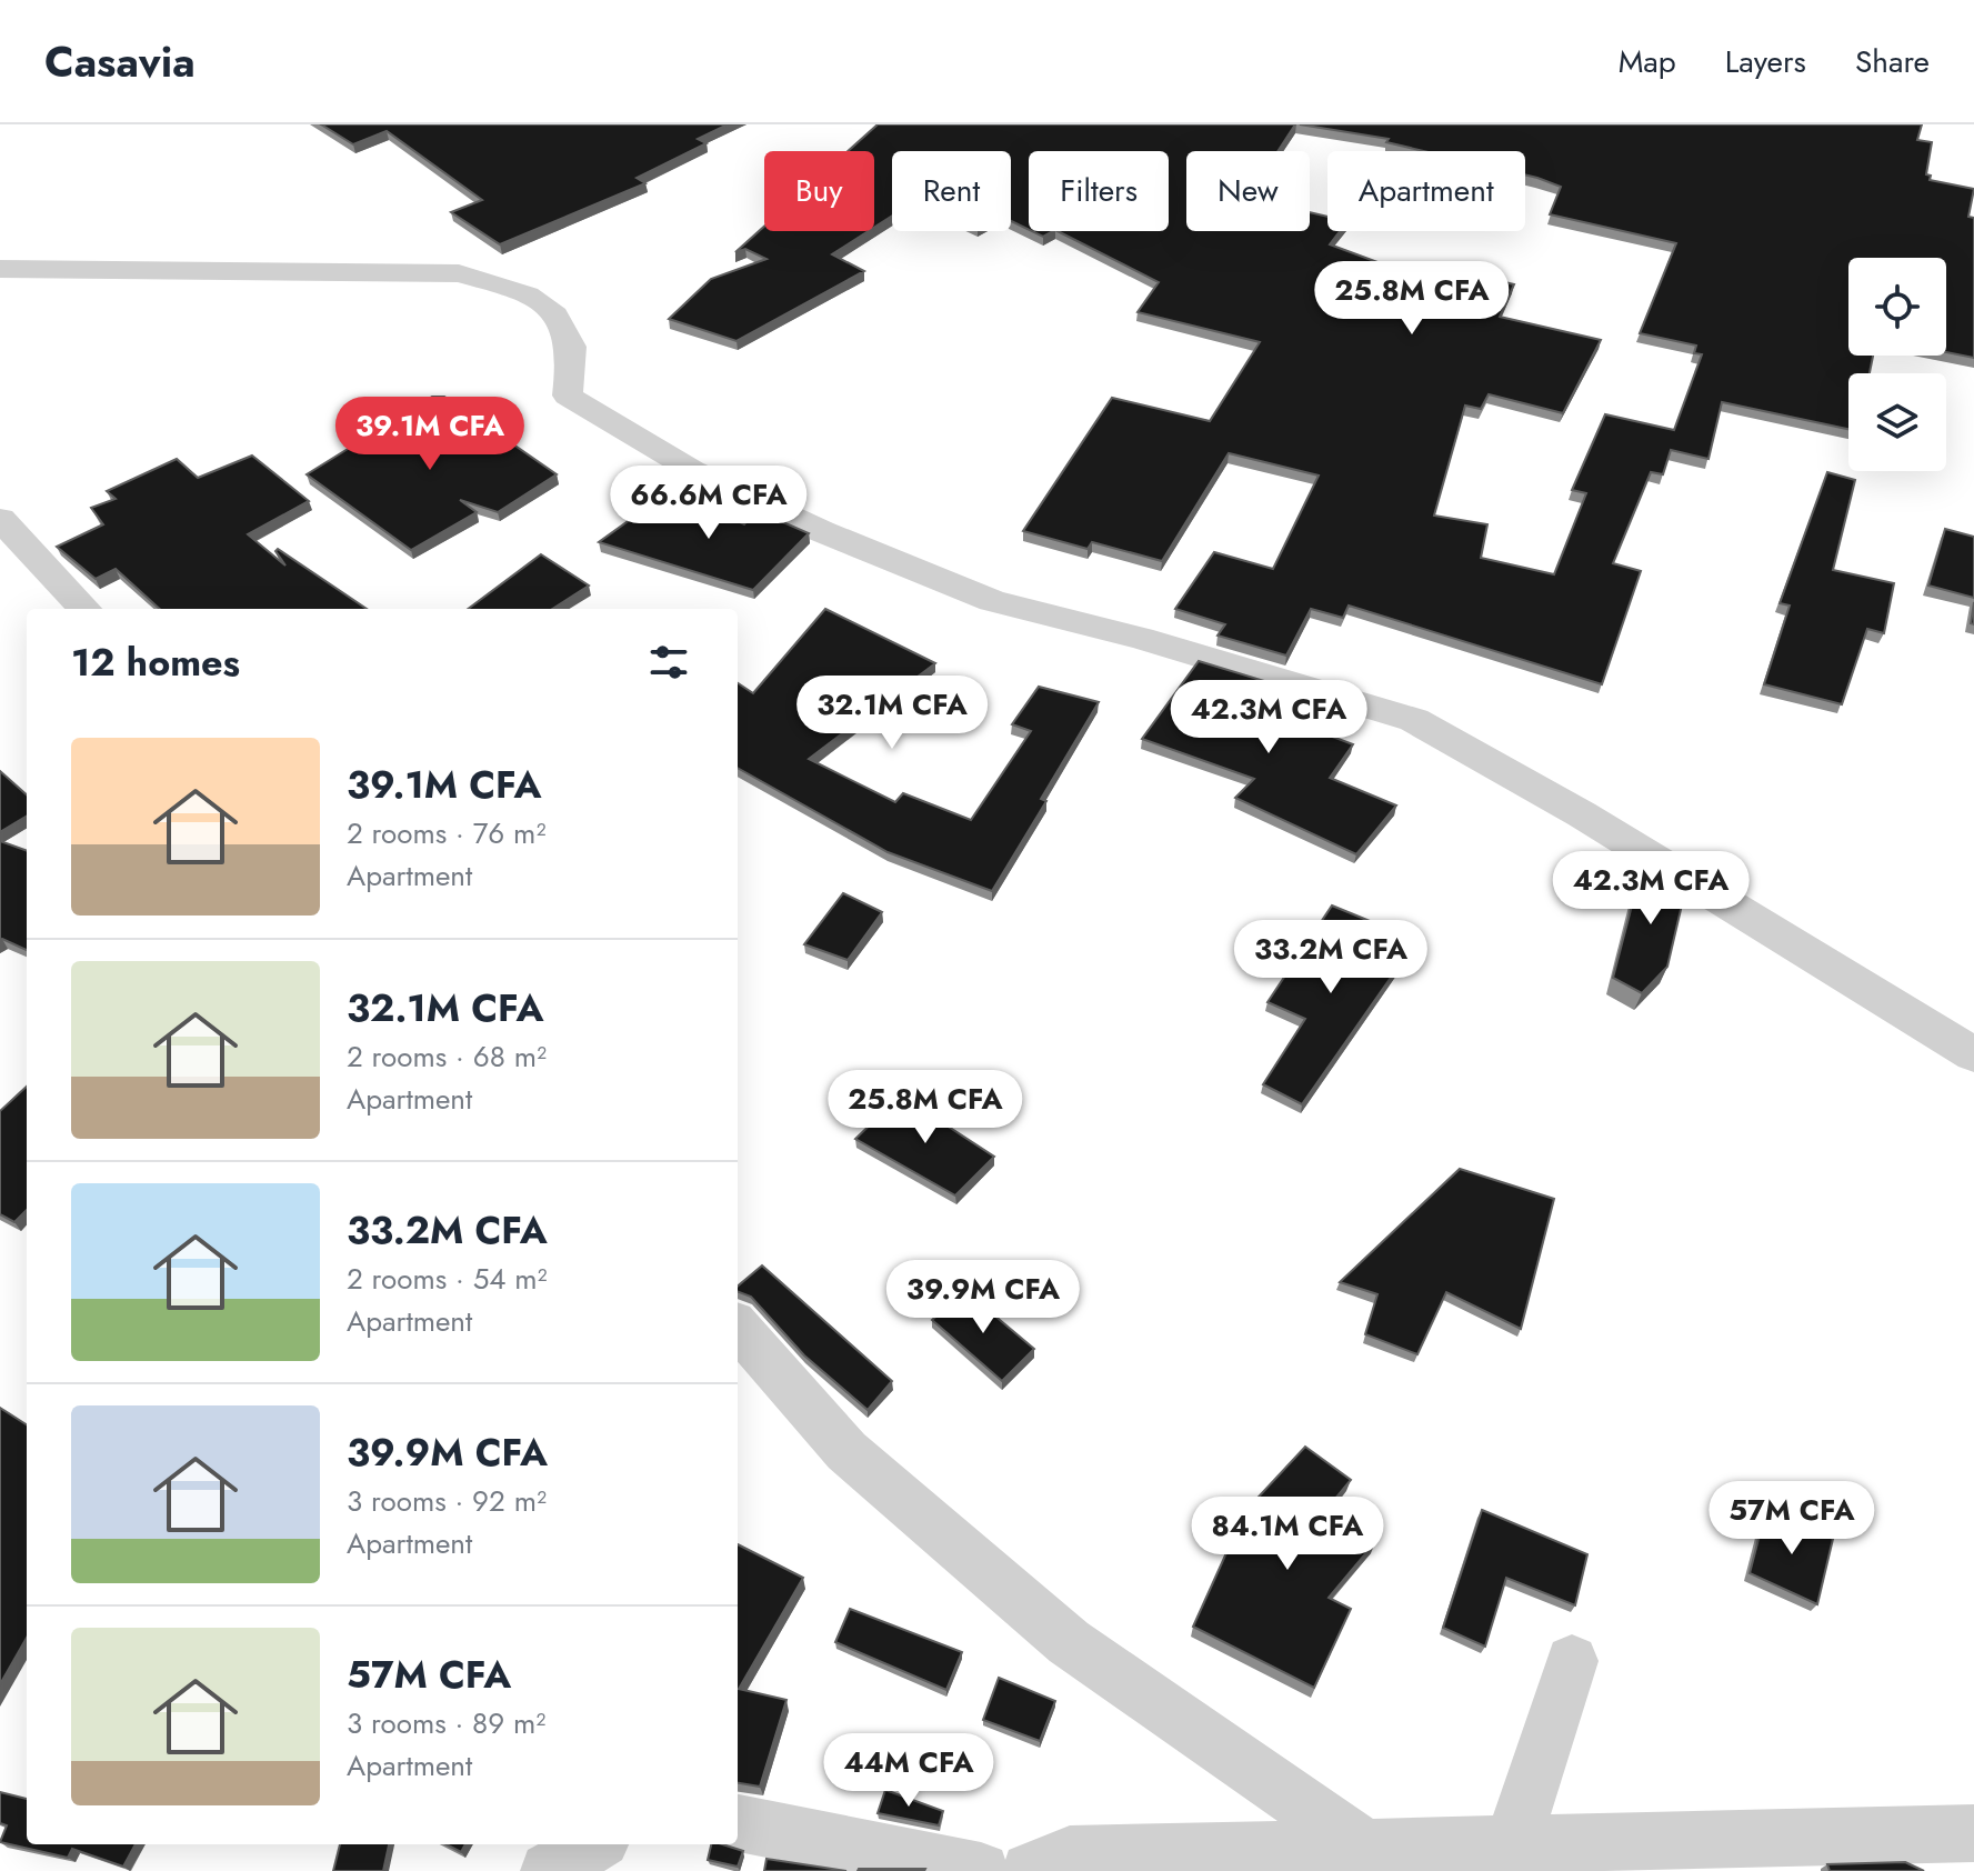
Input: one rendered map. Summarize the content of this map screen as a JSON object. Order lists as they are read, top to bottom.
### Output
{
  "page": {
    "header": "Casavia",
    "nav": ["Map", "Layers", "Share"],
    "chip": [
      "Buy",
      "Rent",
      "Filters",
      "New",
      "Apartment"
    ],
    "price": [
      "25.8M CFA",
      "39.1M CFA",
      "66.6M CFA",
      "32.1M CFA",
      "42.3M CFA",
      "42.3M CFA",
      "33.2M CFA",
      "25.8M CFA",
      "39.9M CFA",
      "57M CFA",
      "84.1M CFA",
      "44M CFA"
    ],
    "heading": "12 homes",
    "list": [
      {
        "name": "39.1M CFA",
        "note": "2 rooms · 76 m² · Apartment"
      },
      {
        "name": "32.1M CFA",
        "note": "2 rooms · 68 m² · Apartment"
      },
      {
        "name": "33.2M CFA",
        "note": "2 rooms · 54 m² · Apartment"
      },
      {
        "name": "39.9M CFA",
        "note": "3 rooms · 92 m² · Apartment"
      },
      {
        "name": "57M CFA",
        "note": "3 rooms · 89 m² · Apartment"
      }
    ]
  }
}
